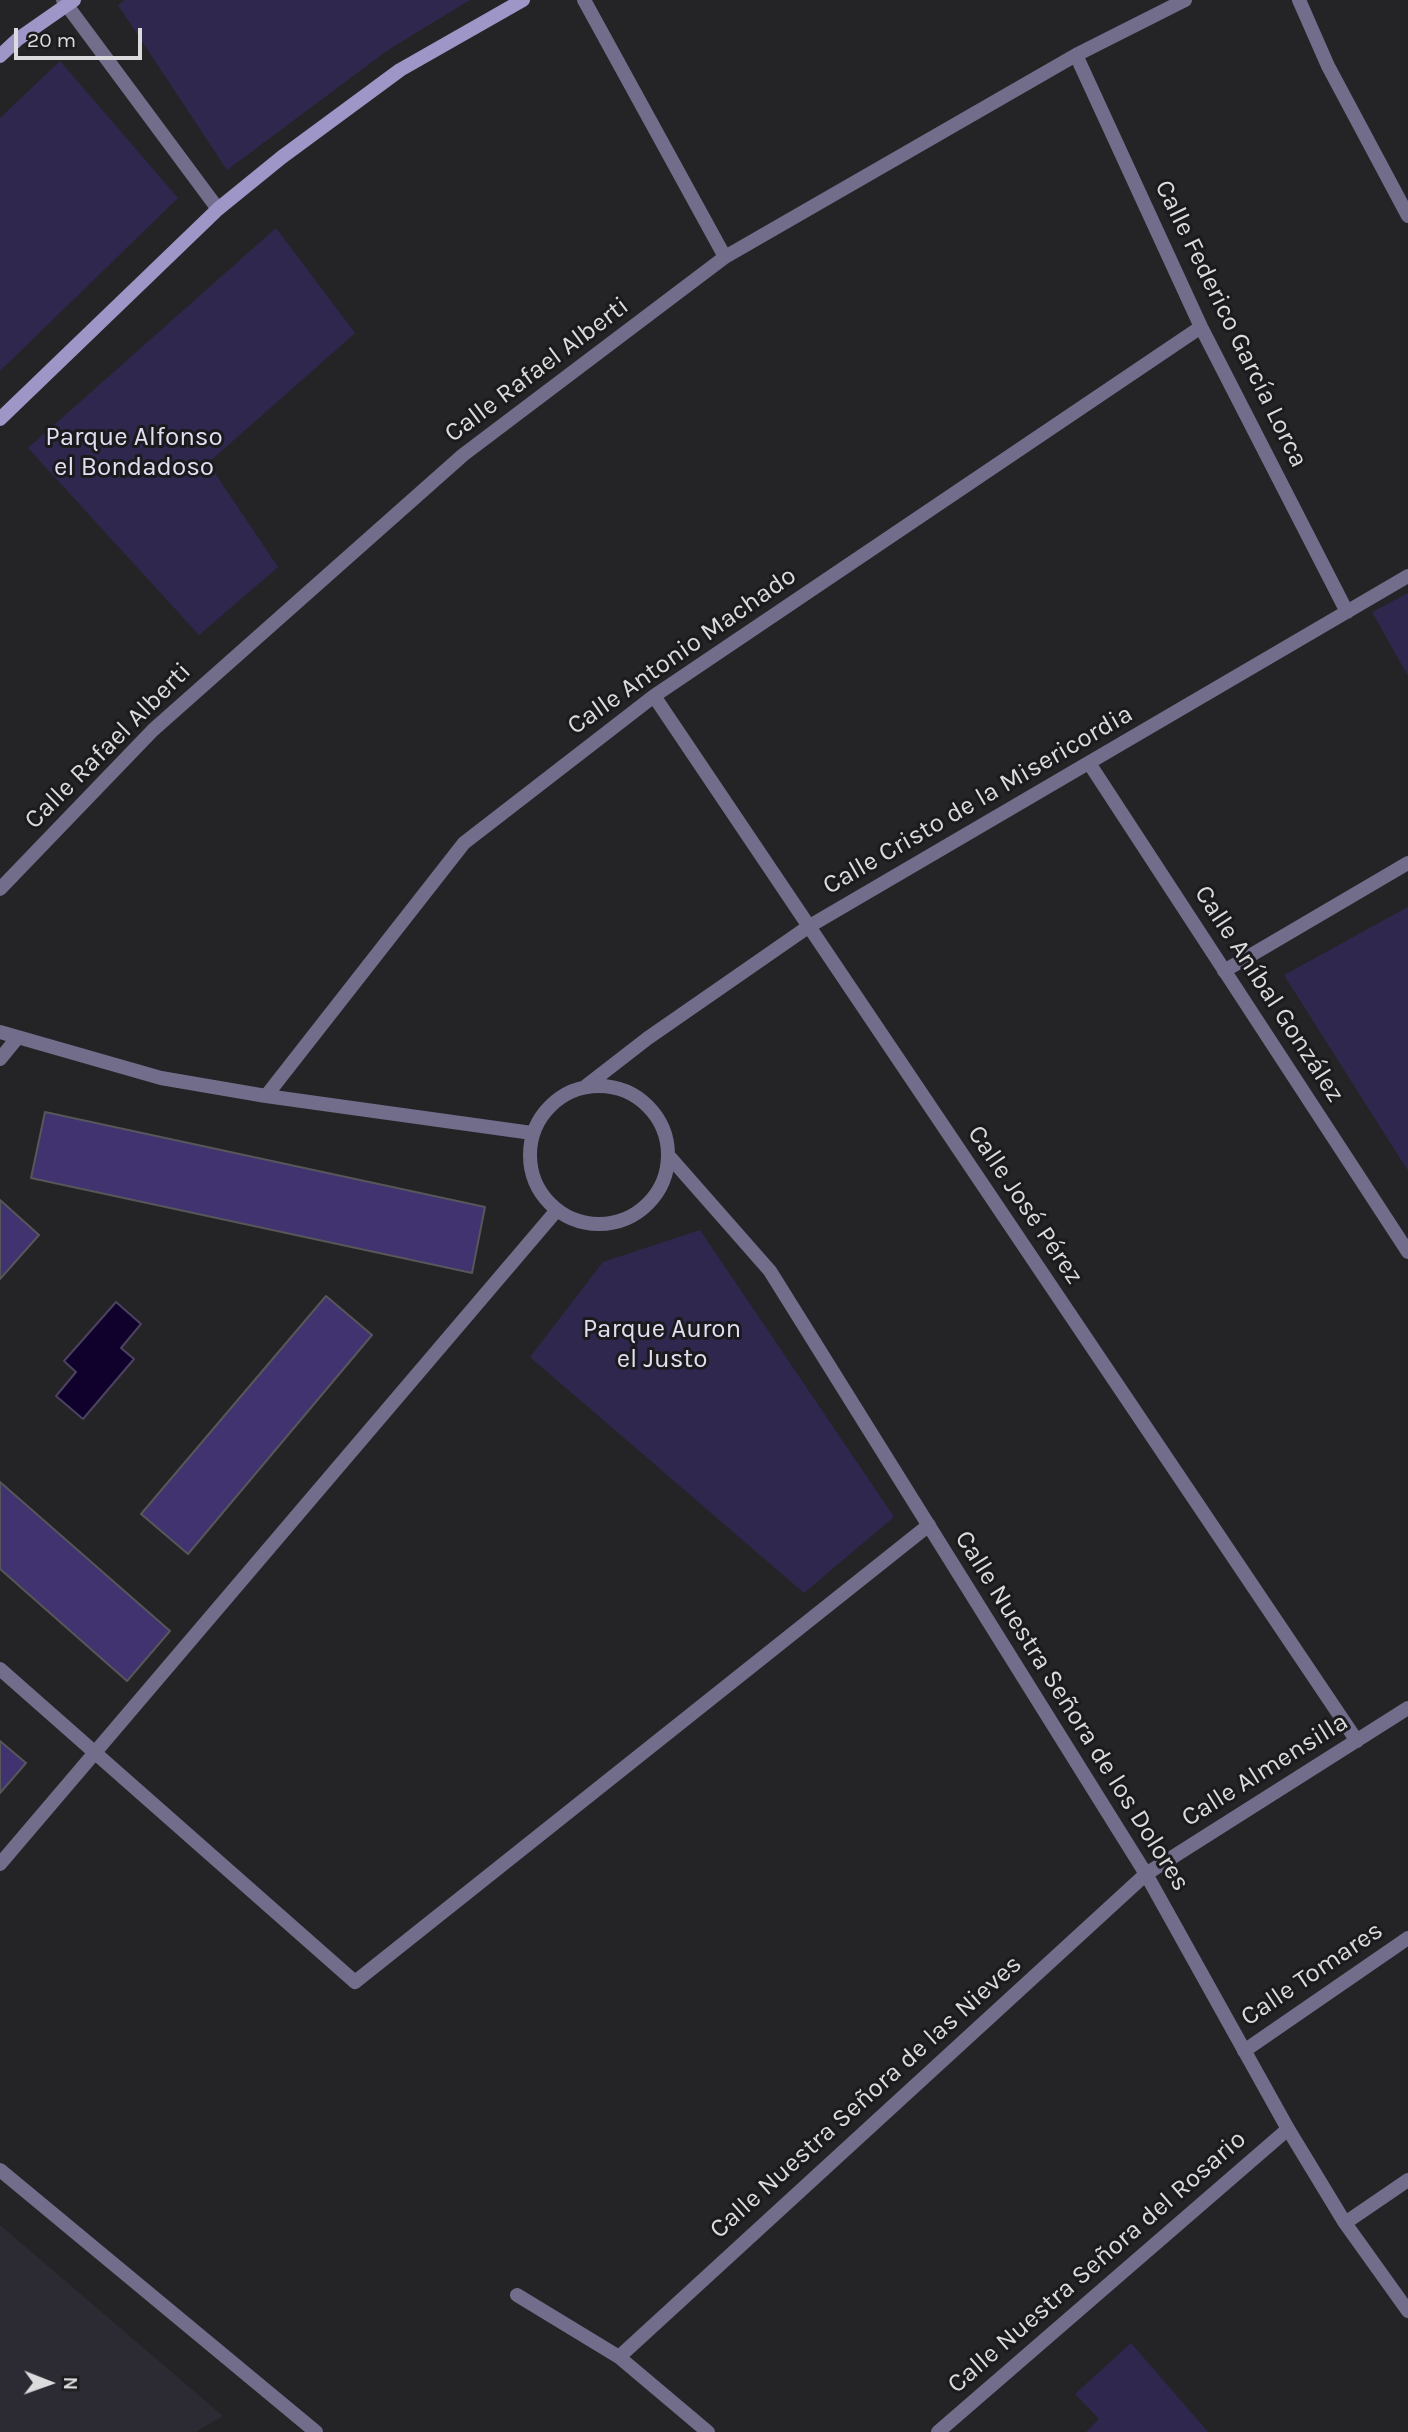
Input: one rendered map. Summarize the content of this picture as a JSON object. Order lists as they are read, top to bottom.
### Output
{
  "streets": {
    "street": [
      "Calle Federico García Lorca",
      "Calle Rafael Alberti",
      "Calle Antonio Machado",
      "Calle Cristo de la Misericordia",
      "Calle Aníbal González",
      "Calle José Pérez",
      "Calle Nuestra Señora de los Dolores",
      "Calle Almensilla",
      "Calle Tomares",
      "Calle Nuestra Señora de las Nieves",
      "Calle Nuestra Señora del Rosario"
    ]
  },
  "crossings": [
    ["Calle Federico García Lorca", "Calle Rafael Alberti"],
    ["Calle Federico García Lorca", "Calle Antonio Machado"],
    ["Calle Federico García Lorca", "Calle Cristo de la Misericordia"],
    ["Calle Antonio Machado", "Calle José Pérez"],
    ["Calle Cristo de la Misericordia", "Calle Aníbal González"],
    ["Calle Cristo de la Misericordia", "Calle José Pérez"],
    ["Calle Cristo de la Misericordia", "Calle Nuestra Señora de los Dolores"],
    ["Calle José Pérez", "Calle Almensilla"],
    ["Calle Nuestra Señora de los Dolores", "Calle Almensilla"],
    ["Calle Nuestra Señora de los Dolores", "Calle Tomares"],
    ["Calle Nuestra Señora de los Dolores", "Calle Nuestra Señora de las Nieves"],
    ["Calle Nuestra Señora de los Dolores", "Calle Nuestra Señora del Rosario"],
    ["Calle Almensilla", "Calle Nuestra Señora de las Nieves"]
  ],
  "parks": ["Parque Alfonso el Bondadoso", "Parque Auron el Justo"],
  "scale_bar": "20 m",
  "north": "right"
}
